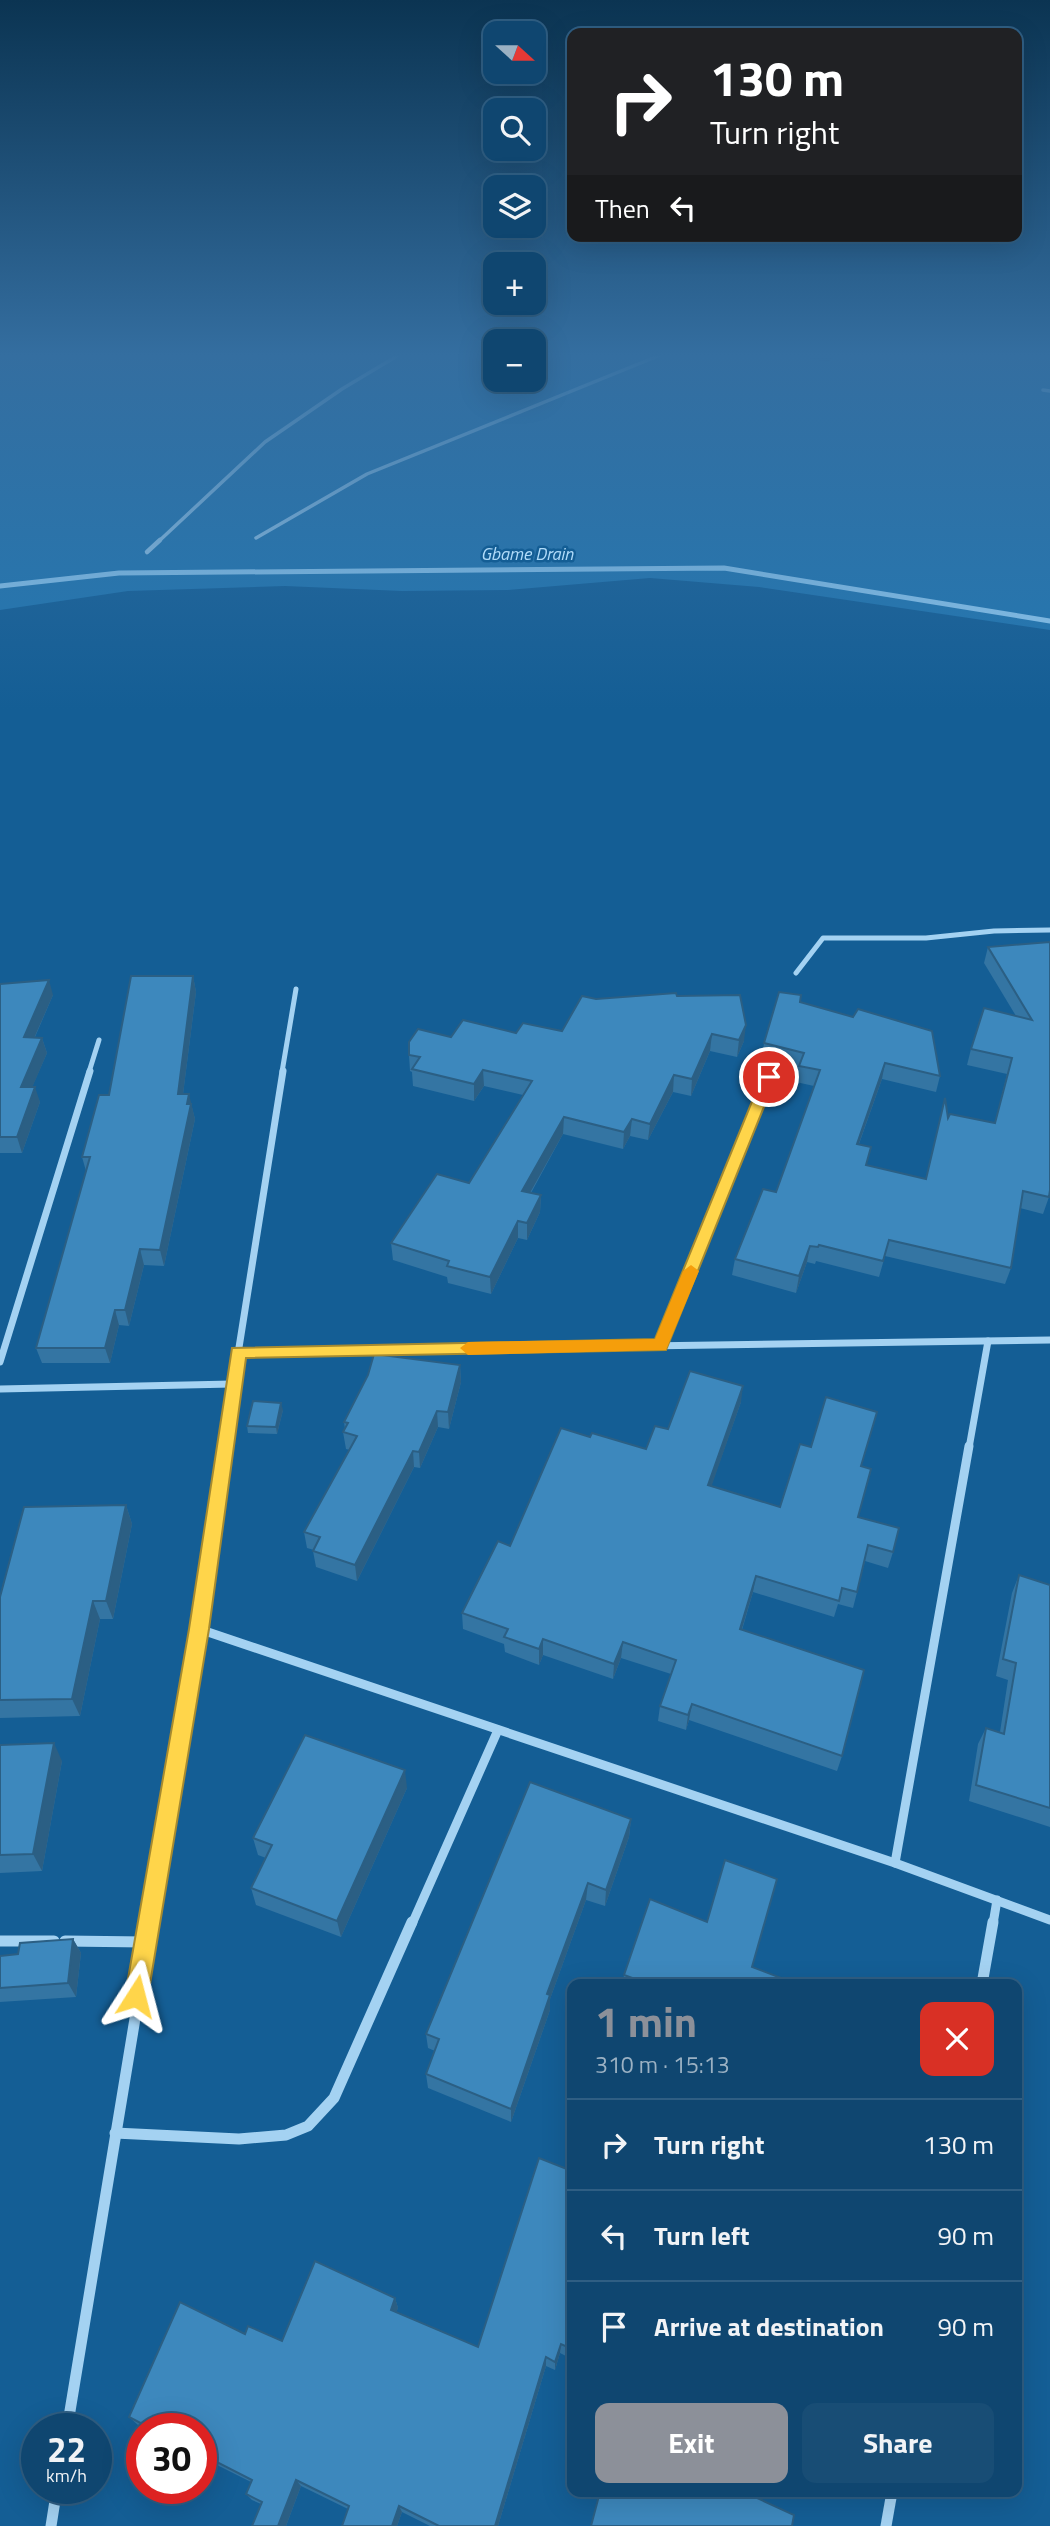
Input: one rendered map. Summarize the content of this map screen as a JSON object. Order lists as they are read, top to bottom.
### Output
{
  "water": ["Gbame Drain"],
  "north": "right",
  "page": {
    "map_buttons": ["+", "−"],
    "turn": ["130 m", "Turn right"],
    "then": "Then",
    "heading": ["1 min", "310 m · 15:13"],
    "list": [
      {
        "name": "Turn right",
        "value": "130 m"
      },
      {
        "name": "Turn left",
        "value": "90 m"
      },
      {
        "name": "Arrive at destination",
        "value": "90 m"
      }
    ],
    "buttons": ["Exit", "Share"],
    "speed": "22 km/h",
    "limit": "30"
  }
}
